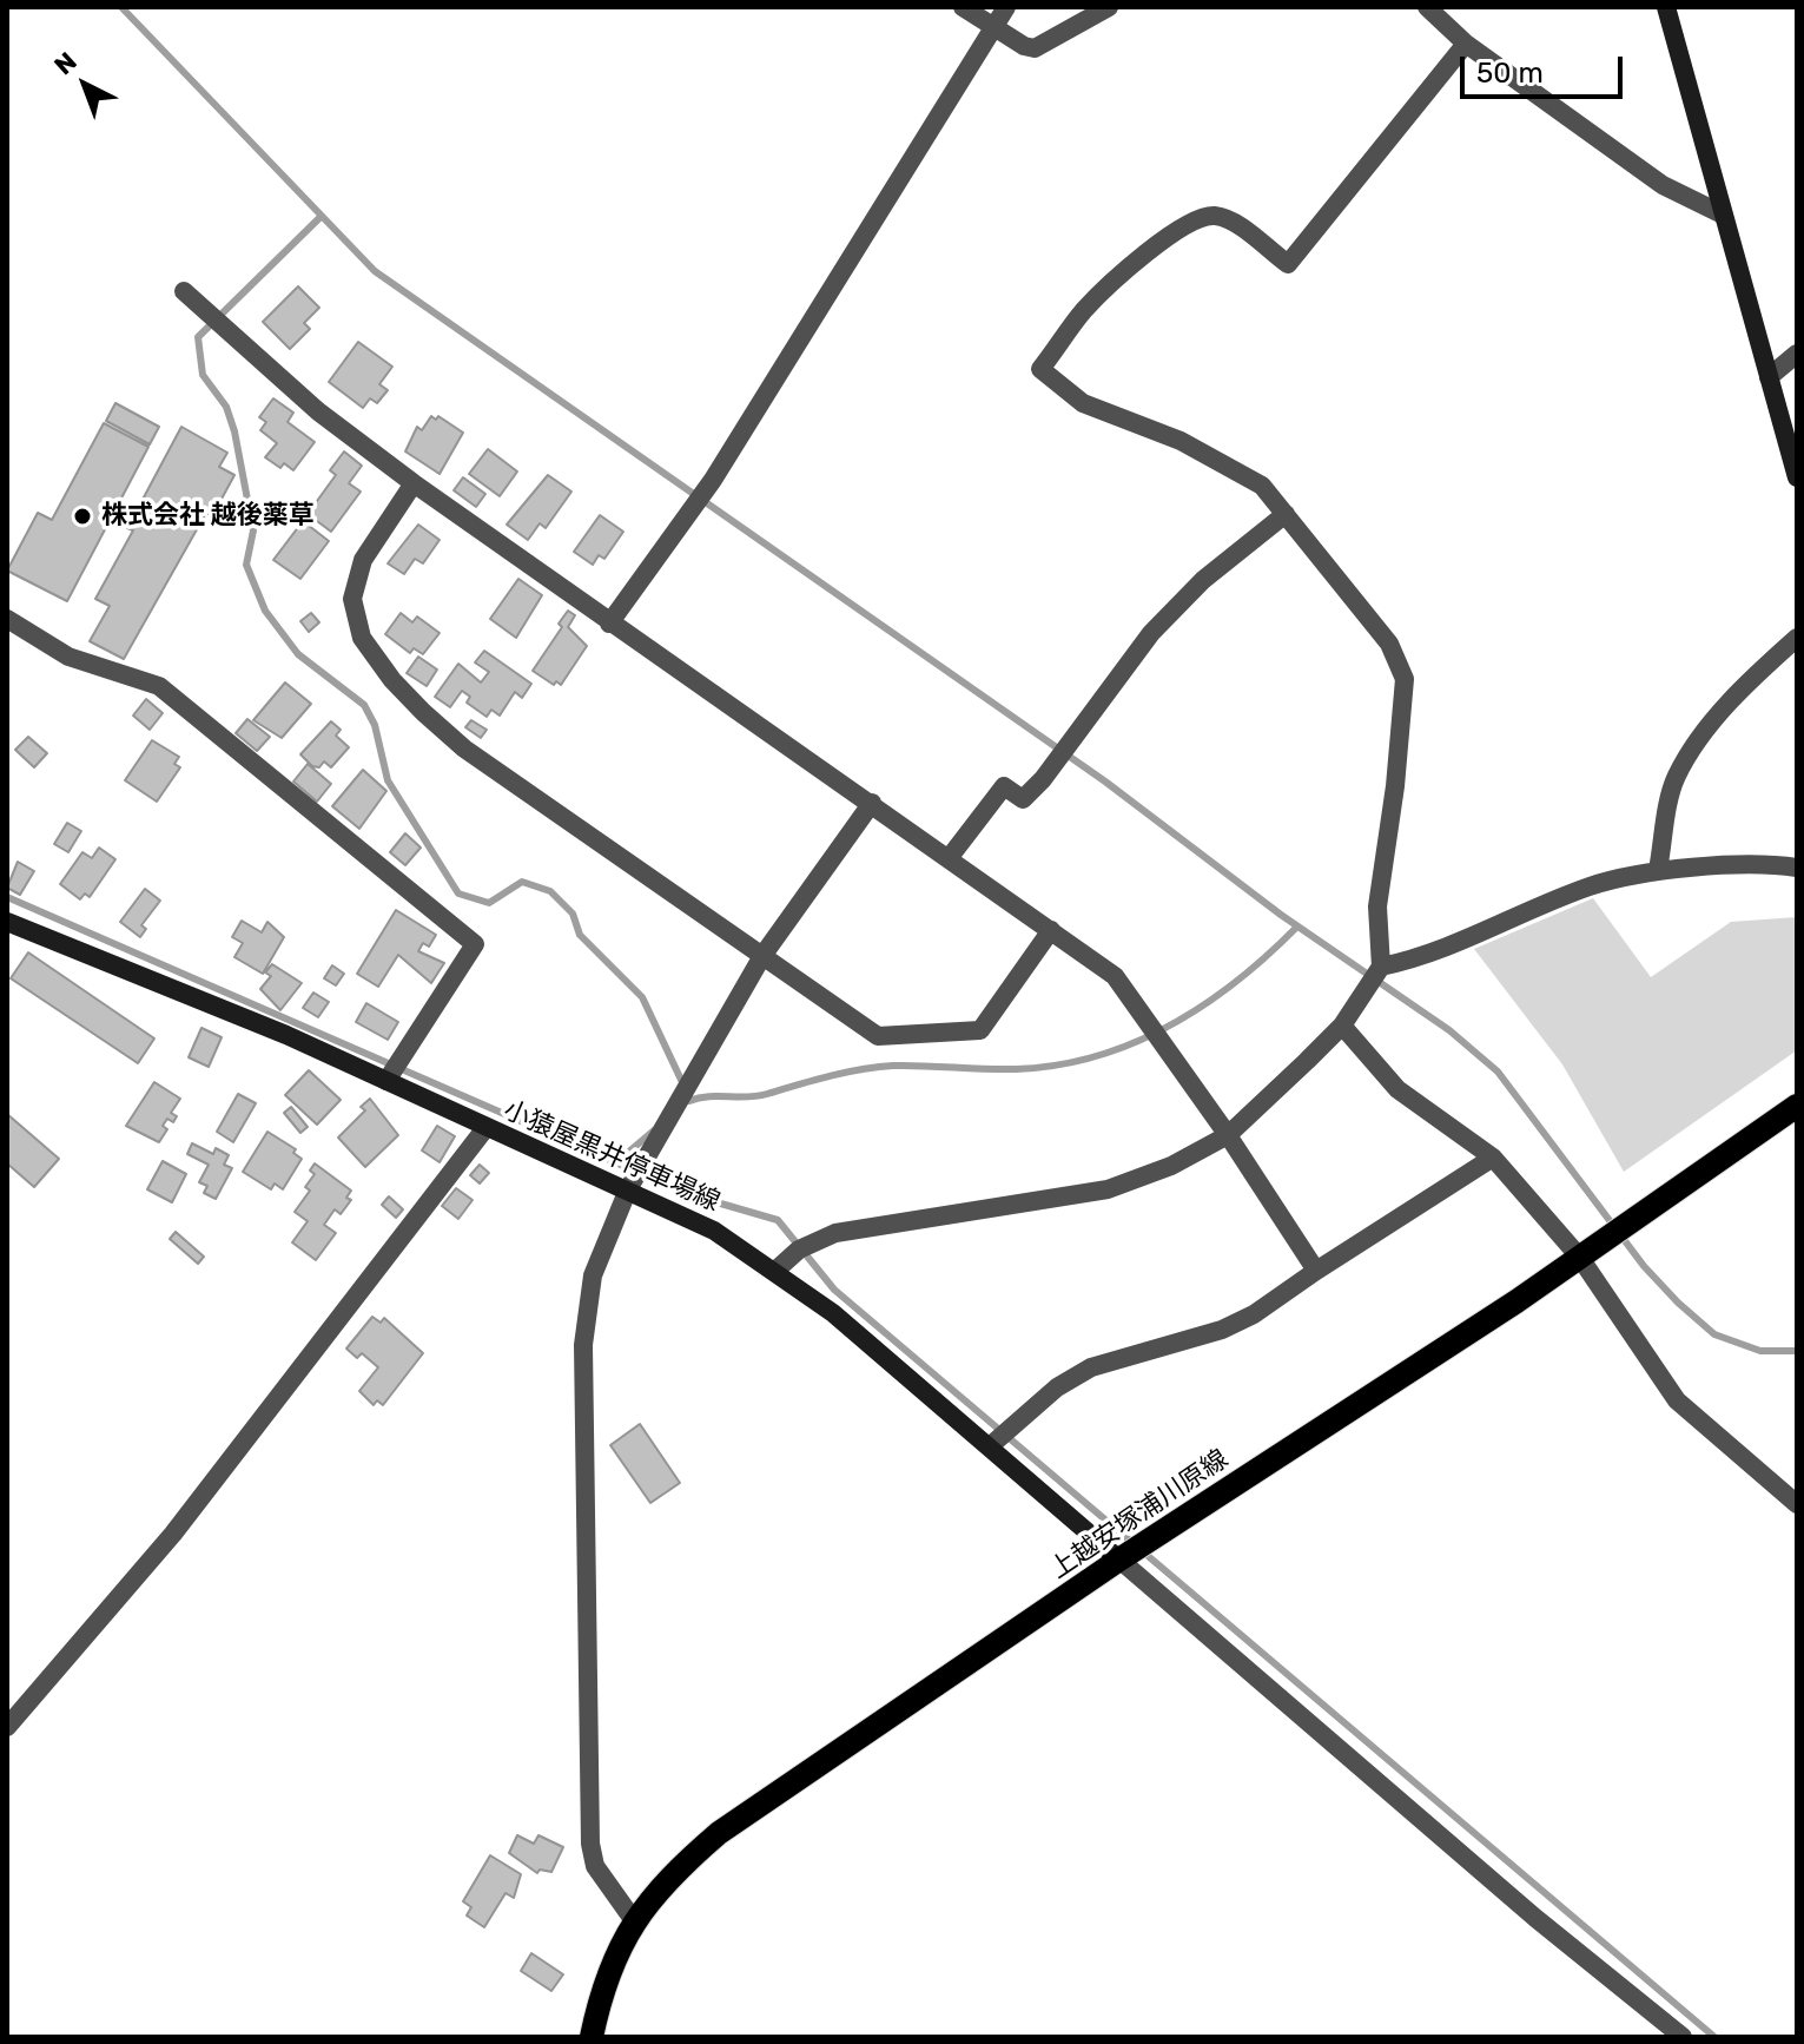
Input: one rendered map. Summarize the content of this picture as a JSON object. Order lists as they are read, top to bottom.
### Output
{
  "streets": {
    "main road": ["小猿屋黒井停車場線", "上越安塚浦川原線"]
  },
  "crossings": [
    ["小猿屋黒井停車場線", "上越安塚浦川原線"]
  ],
  "places": ["株式会社 越後薬草"],
  "scale_bar": "50 m",
  "north": "top left"
}
